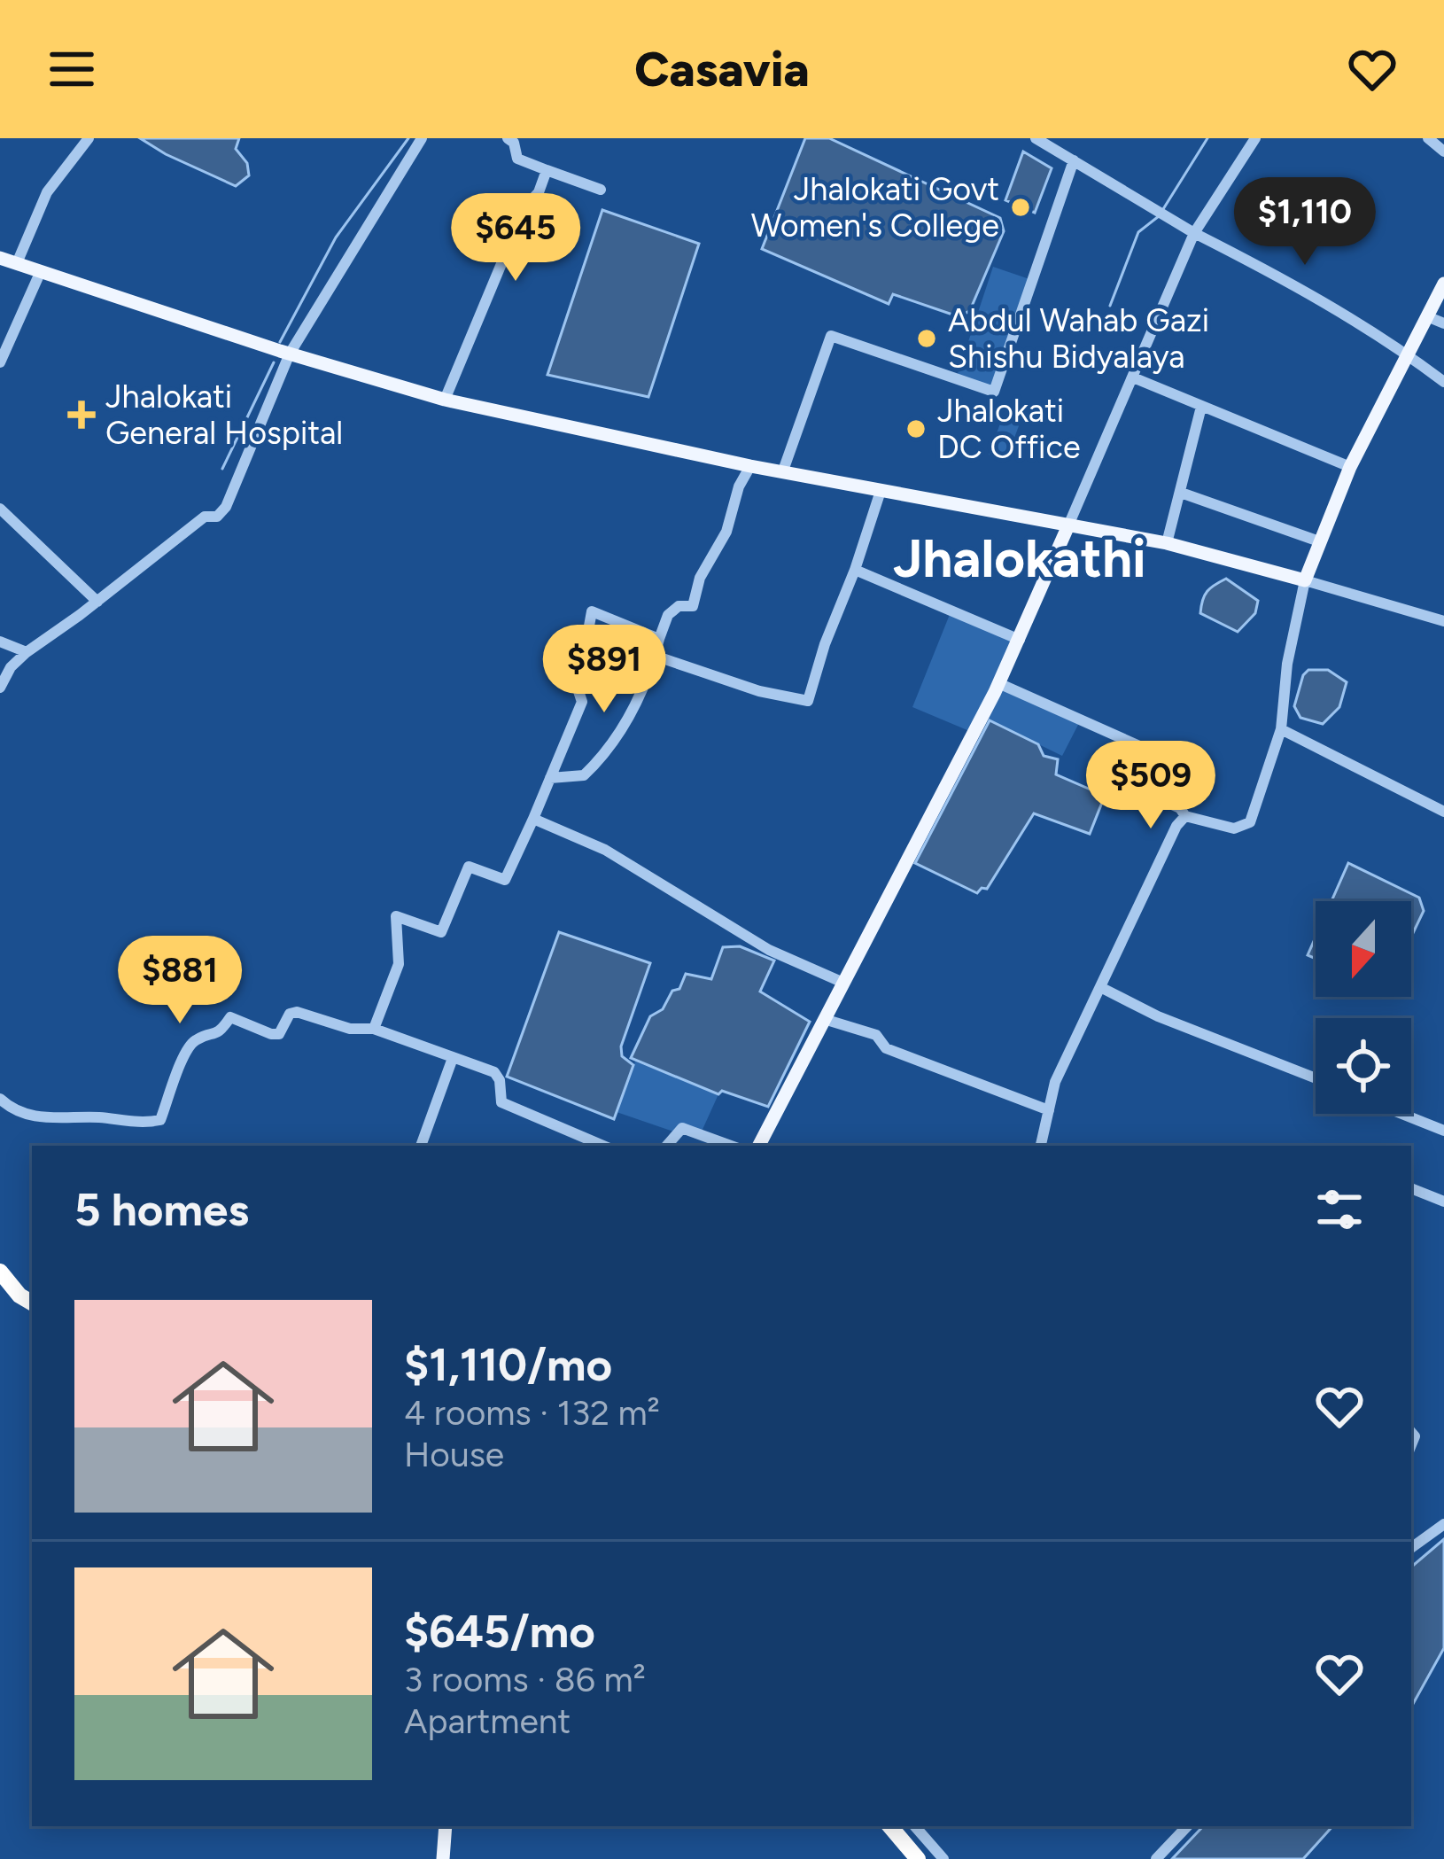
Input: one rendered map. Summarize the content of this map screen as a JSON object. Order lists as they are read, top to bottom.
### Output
{
  "districts": ["Jhalokathi"],
  "places": {
    "other": ["Jhalokati Govt Women's College", "Abdul Wahab Gazi Shishu Bidyalaya", "Jhalokati DC Office"],
    "health": ["Jhalokati General Hospital"]
  },
  "north": "bottom",
  "page": {
    "header": "Casavia",
    "price": [
      "$1,110",
      "$645",
      "$891",
      "$509",
      "$881"
    ],
    "heading": "5 homes",
    "list": [
      {
        "name": "$1,110/mo",
        "note": "4 rooms · 132 m² · House"
      },
      {
        "name": "$645/mo",
        "note": "3 rooms · 86 m² · Apartment"
      }
    ]
  }
}
